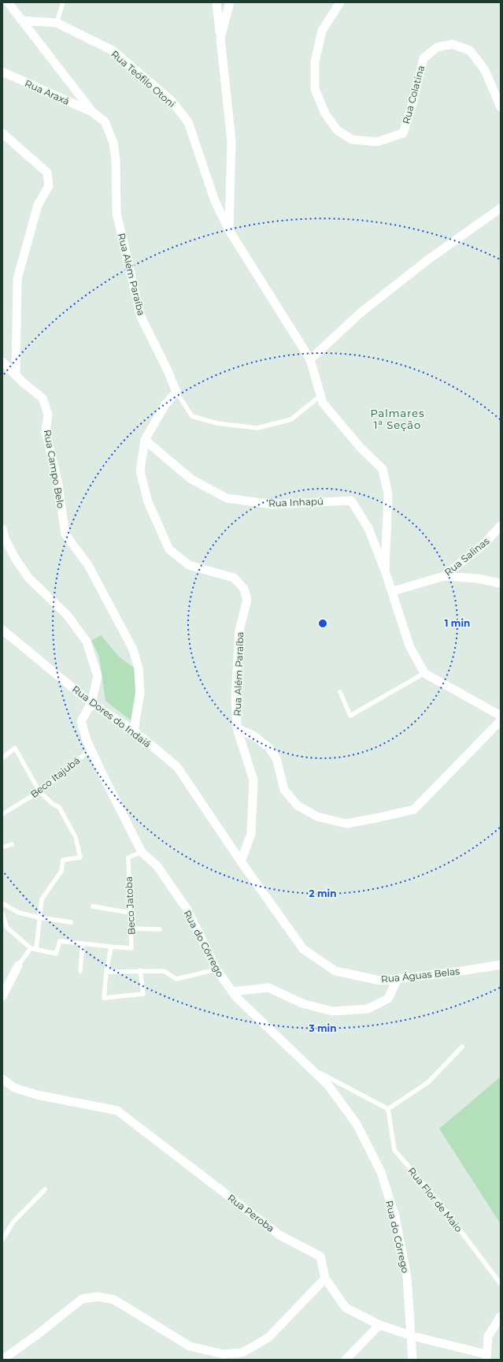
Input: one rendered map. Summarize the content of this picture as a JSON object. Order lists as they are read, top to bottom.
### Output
{
  "streets": {
    "street": [
      "Rua Teófilo Otoni",
      "Rua Araxá",
      "Rua Colatina",
      "Rua Além Paraíba",
      "Rua Campo Belo",
      "Rua Inhapú",
      "Rua Salinas",
      "Rua Dores do Indaiá",
      "Rua do Córrego",
      "Rua Águas Belas",
      "Rua Peroba"
    ],
    "lane": ["Beco Itajubá", "Beco Jatoba", "Rua Flor de Maio"]
  },
  "crossings": [
    ["Rua Teófilo Otoni", "Rua Inhapú"],
    ["Rua Araxá", "Rua Além Paraíba"],
    ["Rua Além Paraíba", "Rua Inhapú"],
    ["Rua Além Paraíba", "Rua Dores do Indaiá"],
    ["Rua Além Paraíba", "Rua Águas Belas"],
    ["Rua Campo Belo", "Rua Dores do Indaiá"],
    ["Rua Dores do Indaiá", "Rua do Córrego"],
    ["Rua Dores do Indaiá", "Rua Águas Belas"],
    ["Beco Itajubá", "Rua do Córrego"],
    ["Beco Jatoba", "Rua do Córrego"],
    ["Rua do Córrego", "Rua Peroba"]
  ],
  "districts": ["Palmares 1ª Seção"],
  "rings": ["1 min", "2 min", "3 min"]
}
